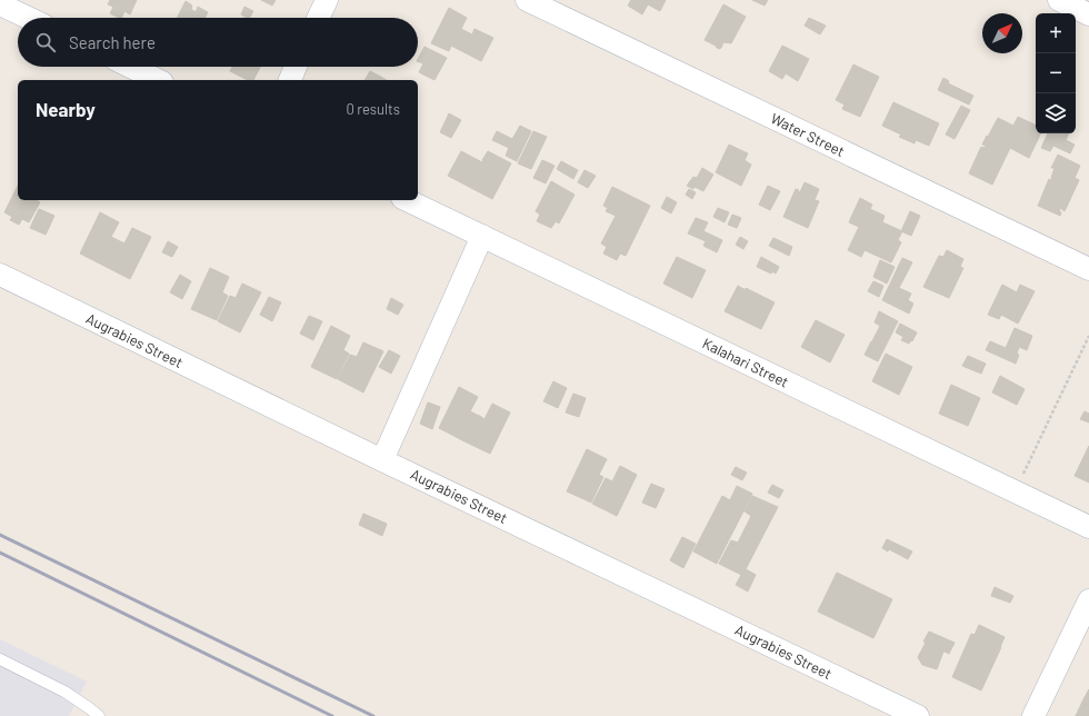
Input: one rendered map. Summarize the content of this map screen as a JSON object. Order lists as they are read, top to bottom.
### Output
{
  "streets": {
    "street": ["Water Street", "Augrabies Street", "Kalahari Street"]
  },
  "north": "top right",
  "page": {
    "map_buttons": ["+", "−"],
    "search": "Search here",
    "heading": ["Nearby", "0 results"]
  }
}
